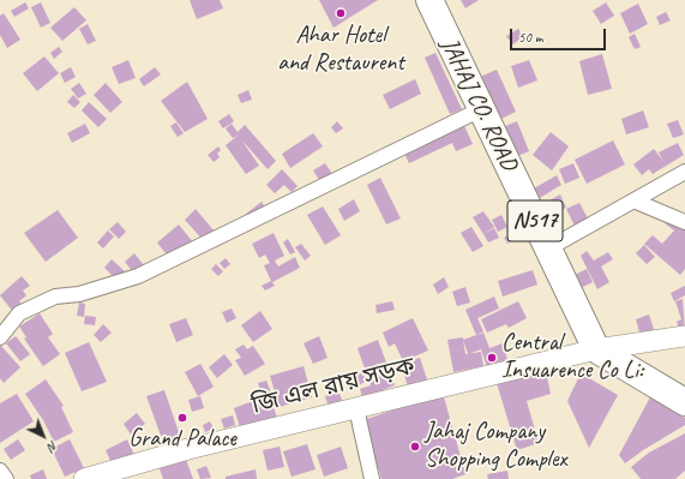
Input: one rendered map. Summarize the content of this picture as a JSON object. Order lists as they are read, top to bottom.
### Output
{
  "streets": {
    "highway": ["JAHAJ CO. ROAD", "N517"],
    "main road": ["জি এল রায় সড়ক"]
  },
  "crossings": [
    ["JAHAJ CO. ROAD", "জি এল রায় সড়ক"]
  ],
  "places": [
    "Ahar Hotel and Restaurent",
    "Central Insuarence Co Li:",
    "Grand Palace",
    "Jahaj Company Shopping Complex"
  ],
  "scale_bar": "50 m",
  "north": "bottom right"
}
